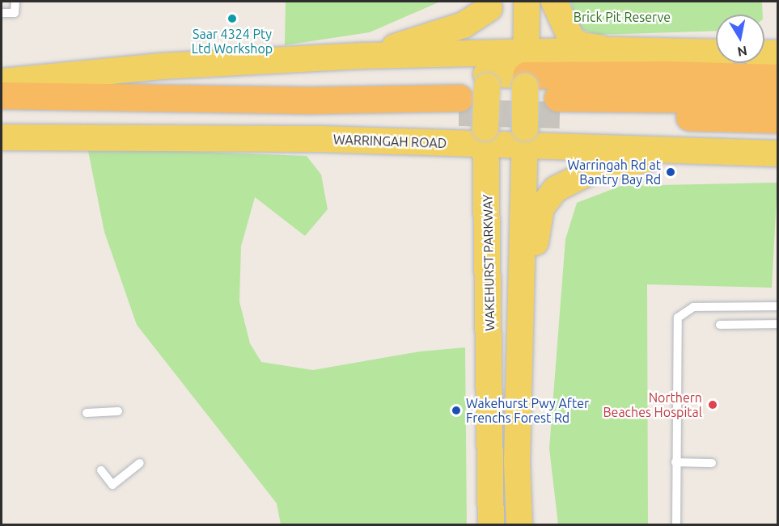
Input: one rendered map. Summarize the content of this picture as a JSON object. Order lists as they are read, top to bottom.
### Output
{
  "streets": {
    "highway": ["WARRINGAH ROAD"],
    "main road": ["WAKEHURST PARKWAY"]
  },
  "crossings": [
    ["WARRINGAH ROAD", "WAKEHURST PARKWAY"]
  ],
  "parks": ["Brick Pit Reserve"],
  "places": [
    "Saar 4324 Pty Ltd Workshop",
    "Warringah Rd at Bantry Bay Rd",
    "Northern Beaches Hospital",
    "Wakehurst Pwy After Frenchs Forest Rd"
  ],
  "north": "bottom"
}
